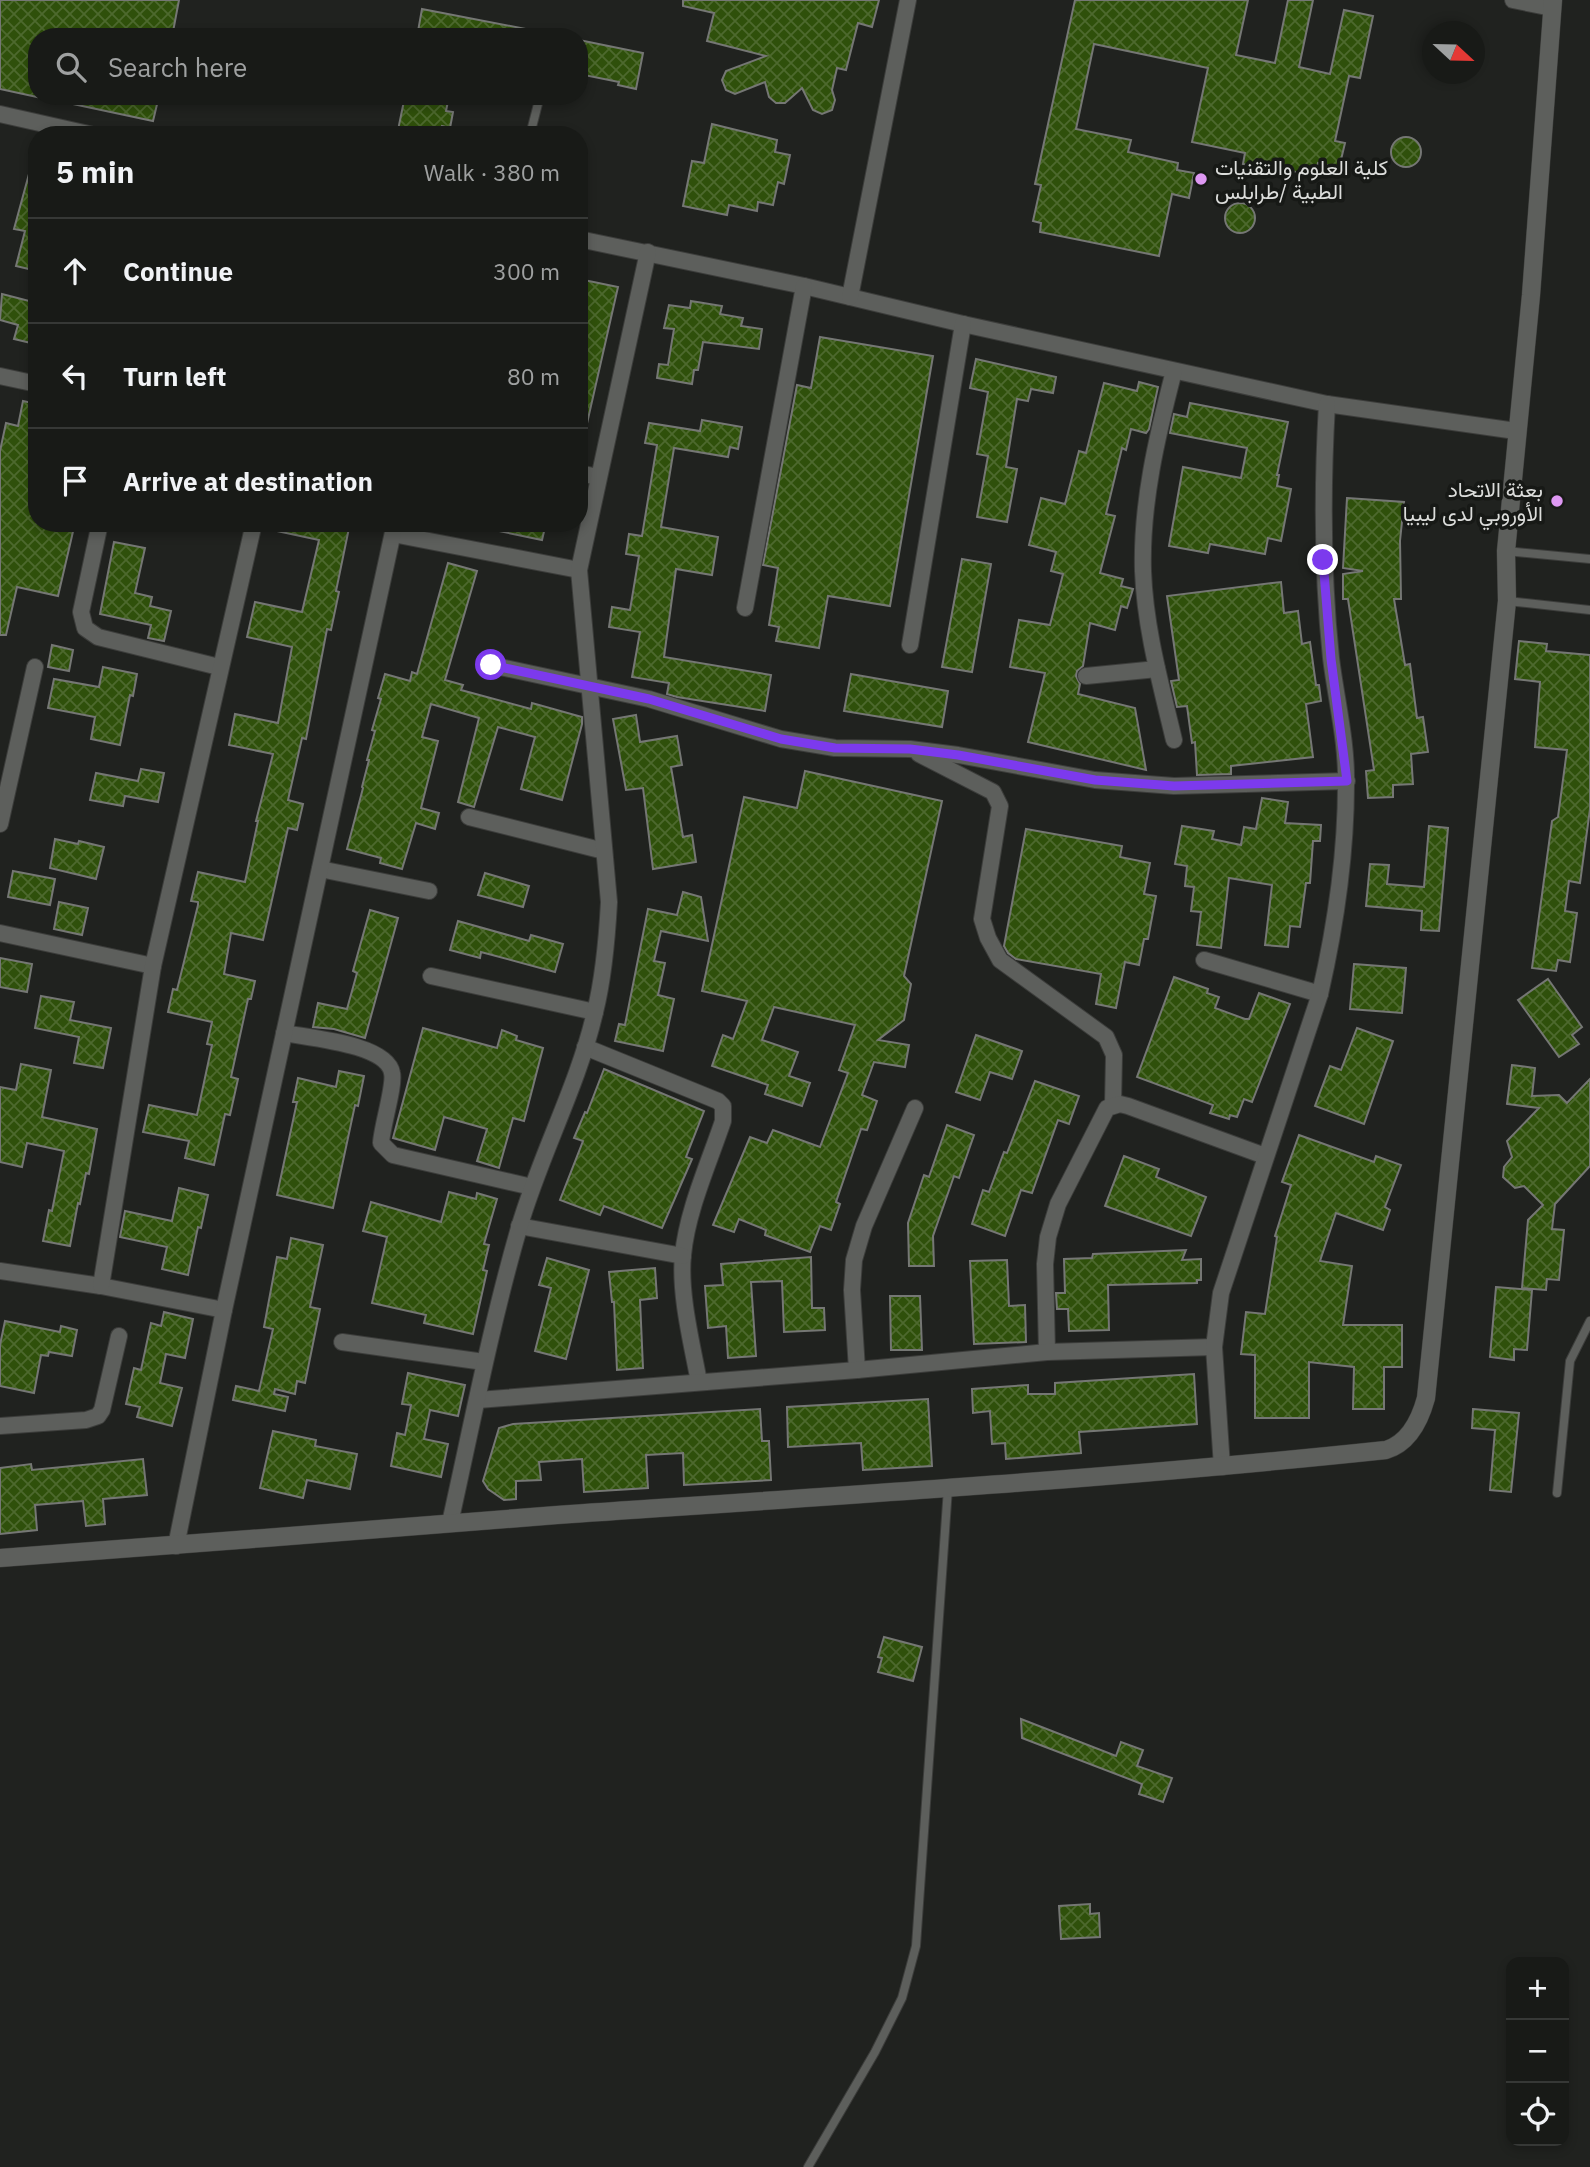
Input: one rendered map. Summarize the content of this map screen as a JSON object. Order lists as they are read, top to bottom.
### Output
{
  "places": ["كلية العلوم والتقنيات الطبية /طرابلس", "بعثة الاتحاد الأوروبي لدى ليبيا"],
  "north": "right",
  "page": {
    "search": "Search here",
    "heading": ["5 min", "Walk · 380 m"],
    "list": [
      ["Continue", "300 m"],
      ["Turn left", "80 m"],
      "Arrive at destination"
    ],
    "map_buttons": ["+", "−"]
  }
}
